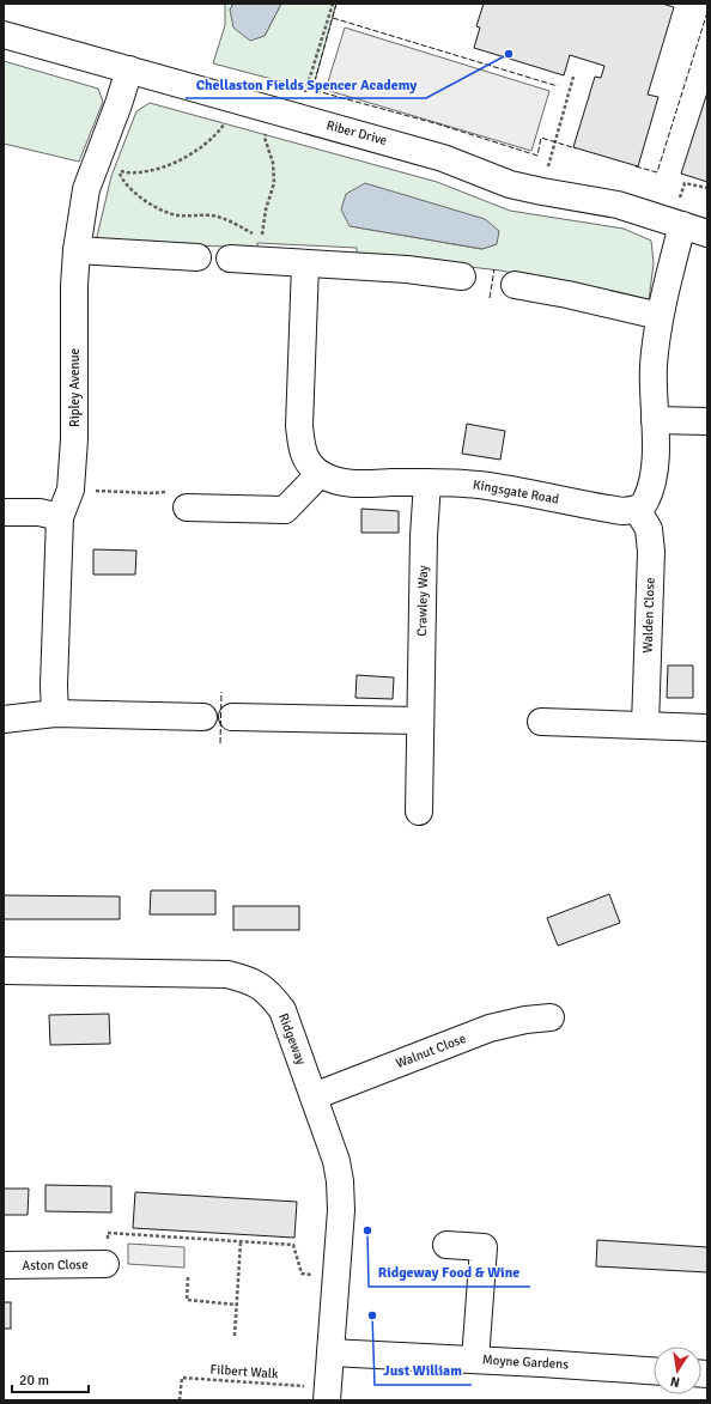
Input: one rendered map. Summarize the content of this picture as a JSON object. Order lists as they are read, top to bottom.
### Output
{
  "streets": {
    "street": [
      "Riber Drive",
      "Ripley Avenue",
      "Kingsgate Road",
      "Crawley Way",
      "Walden Close",
      "Ridgeway",
      "Walnut Close",
      "Aston Close",
      "Moyne Gardens"
    ],
    "path": ["Filbert Walk"]
  },
  "crossings": [
    ["Riber Drive", "Ripley Avenue"],
    ["Kingsgate Road", "Crawley Way"],
    ["Kingsgate Road", "Walden Close"],
    ["Ridgeway", "Walnut Close"],
    ["Ridgeway", "Moyne Gardens"],
    ["Ridgeway", "Filbert Walk"]
  ],
  "places": ["Chellaston Fields Spencer Academy", "Ridgeway Food & Wine", "Just William"],
  "scale_bar": "20 m",
  "north": "bottom"
}
